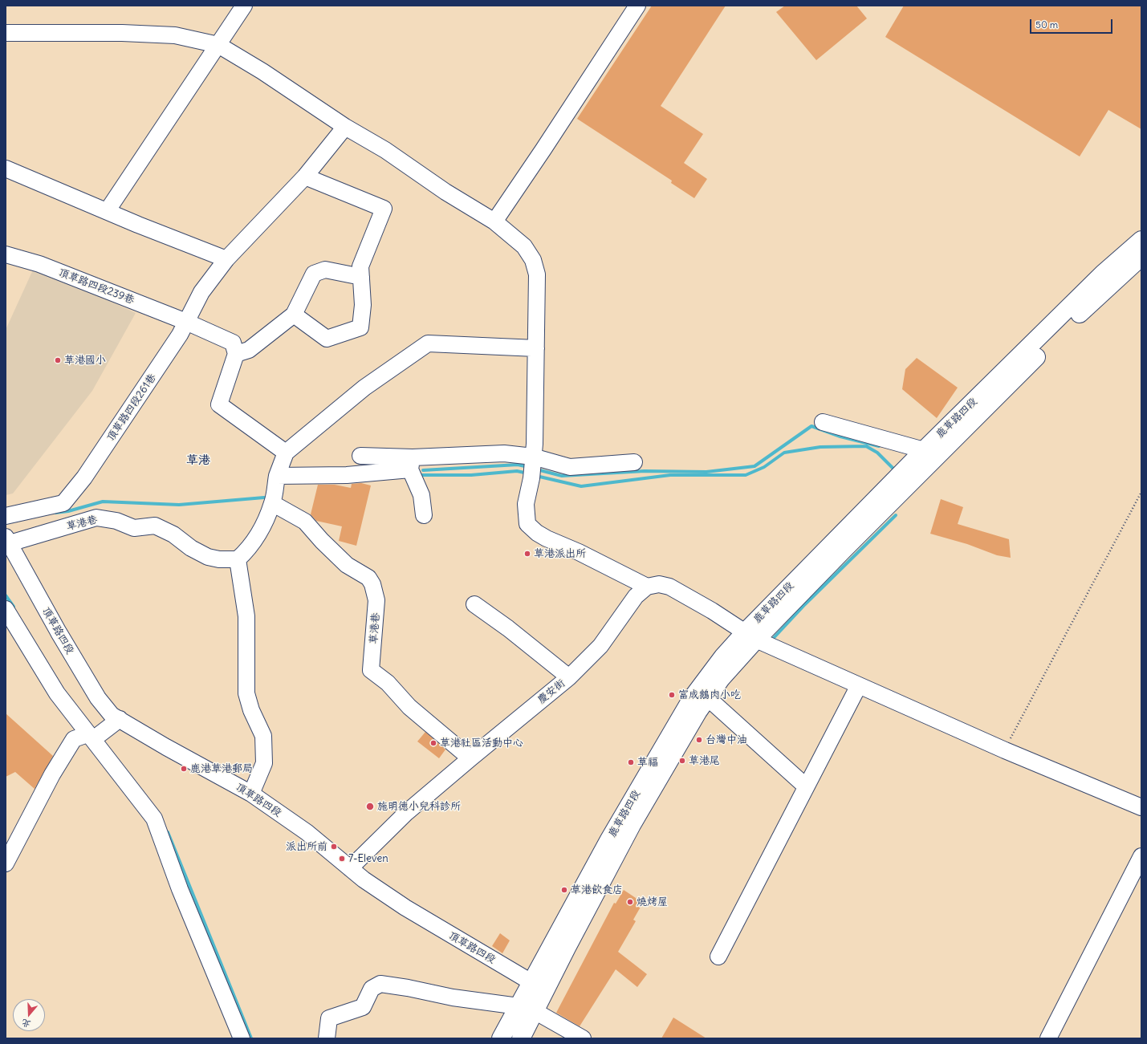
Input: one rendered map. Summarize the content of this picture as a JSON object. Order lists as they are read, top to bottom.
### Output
{
  "streets": {
    "main road": ["鹿草路四段"],
    "street": [
      "頂草路四段239巷",
      "頂草路四段261巷",
      "草港巷",
      "頂草路四段",
      "慶安街"
    ]
  },
  "crossings": [
    ["頂草路四段239巷", "頂草路四段261巷"],
    ["鹿草路四段", "頂草路四段"],
    ["草港巷", "頂草路四段"],
    ["草港巷", "慶安街"],
    ["頂草路四段", "慶安街"]
  ],
  "districts": ["草港"],
  "places": [
    "草港國小",
    "草港派出所",
    "富成鵝肉小吃",
    "台灣中油",
    "草港社區活動中心",
    "草港尾",
    "草福",
    "鹿港草港郵局",
    "施明德小兒科診所",
    "派出所前",
    "7-Eleven",
    "草港飲食店",
    "燒烤屋"
  ],
  "scale_bar": "50 m",
  "north": "bottom"
}
